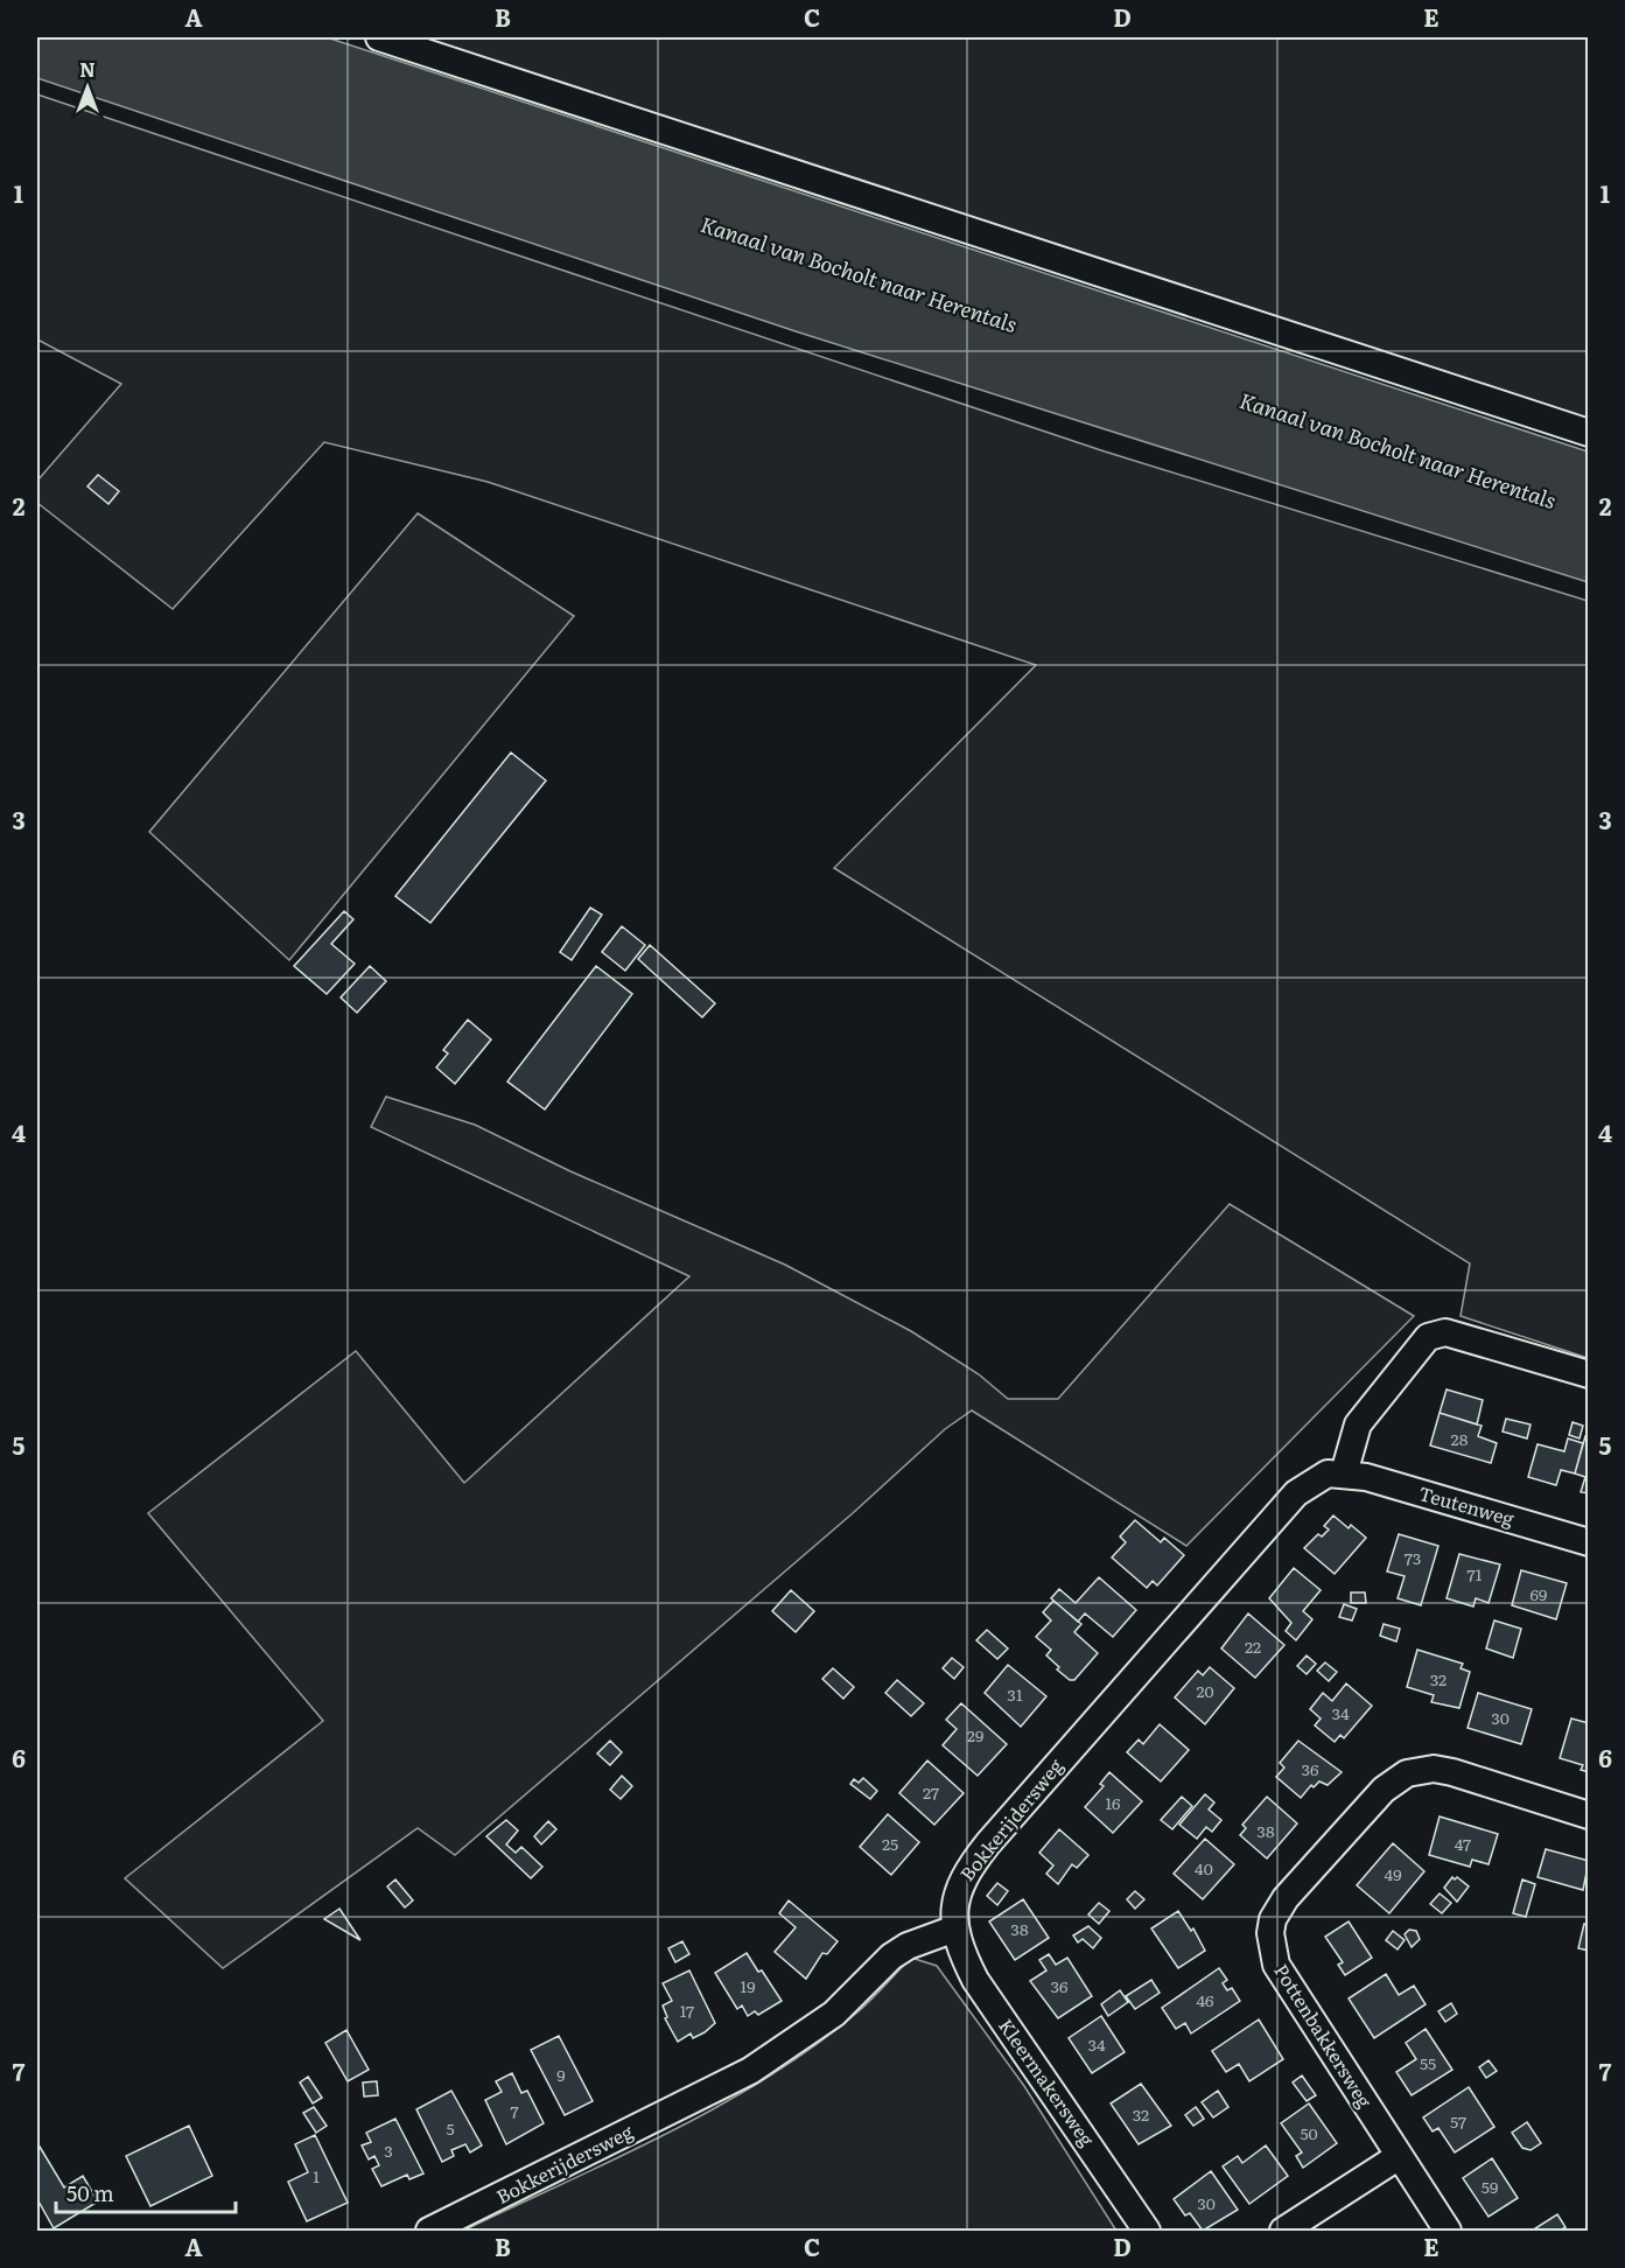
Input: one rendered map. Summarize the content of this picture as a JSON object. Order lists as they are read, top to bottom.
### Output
{
  "streets": {
    "street": [
      "Teutenweg",
      "Bokkerijdersweg",
      "Pottenbakkersweg",
      "Kleermakersweg"
    ]
  },
  "crossings": [
    ["Teutenweg", "Bokkerijdersweg"],
    ["Bokkerijdersweg", "Kleermakersweg"]
  ],
  "water": ["Kanaal van Bocholt naar Herentals"],
  "house_numbers": [
    "28",
    "73",
    "71",
    "69",
    "22",
    "32",
    "20",
    "31",
    "34",
    "30",
    "29",
    "36",
    "27",
    "16",
    "38",
    "25",
    "47",
    "40",
    "49",
    "38",
    "19",
    "36",
    "46",
    "17",
    "34",
    "55",
    "9",
    "7",
    "32",
    "57",
    "5",
    "50",
    "3",
    "1",
    "59",
    "30"
  ],
  "scale_bar": "50 m",
  "north": "top",
  "grid": {
    "columns": [
      "A",
      "B",
      "C",
      "D",
      "E"
    ],
    "rows": [
      "1",
      "2",
      "3",
      "4",
      "5",
      "6",
      "7"
    ]
  }
}
